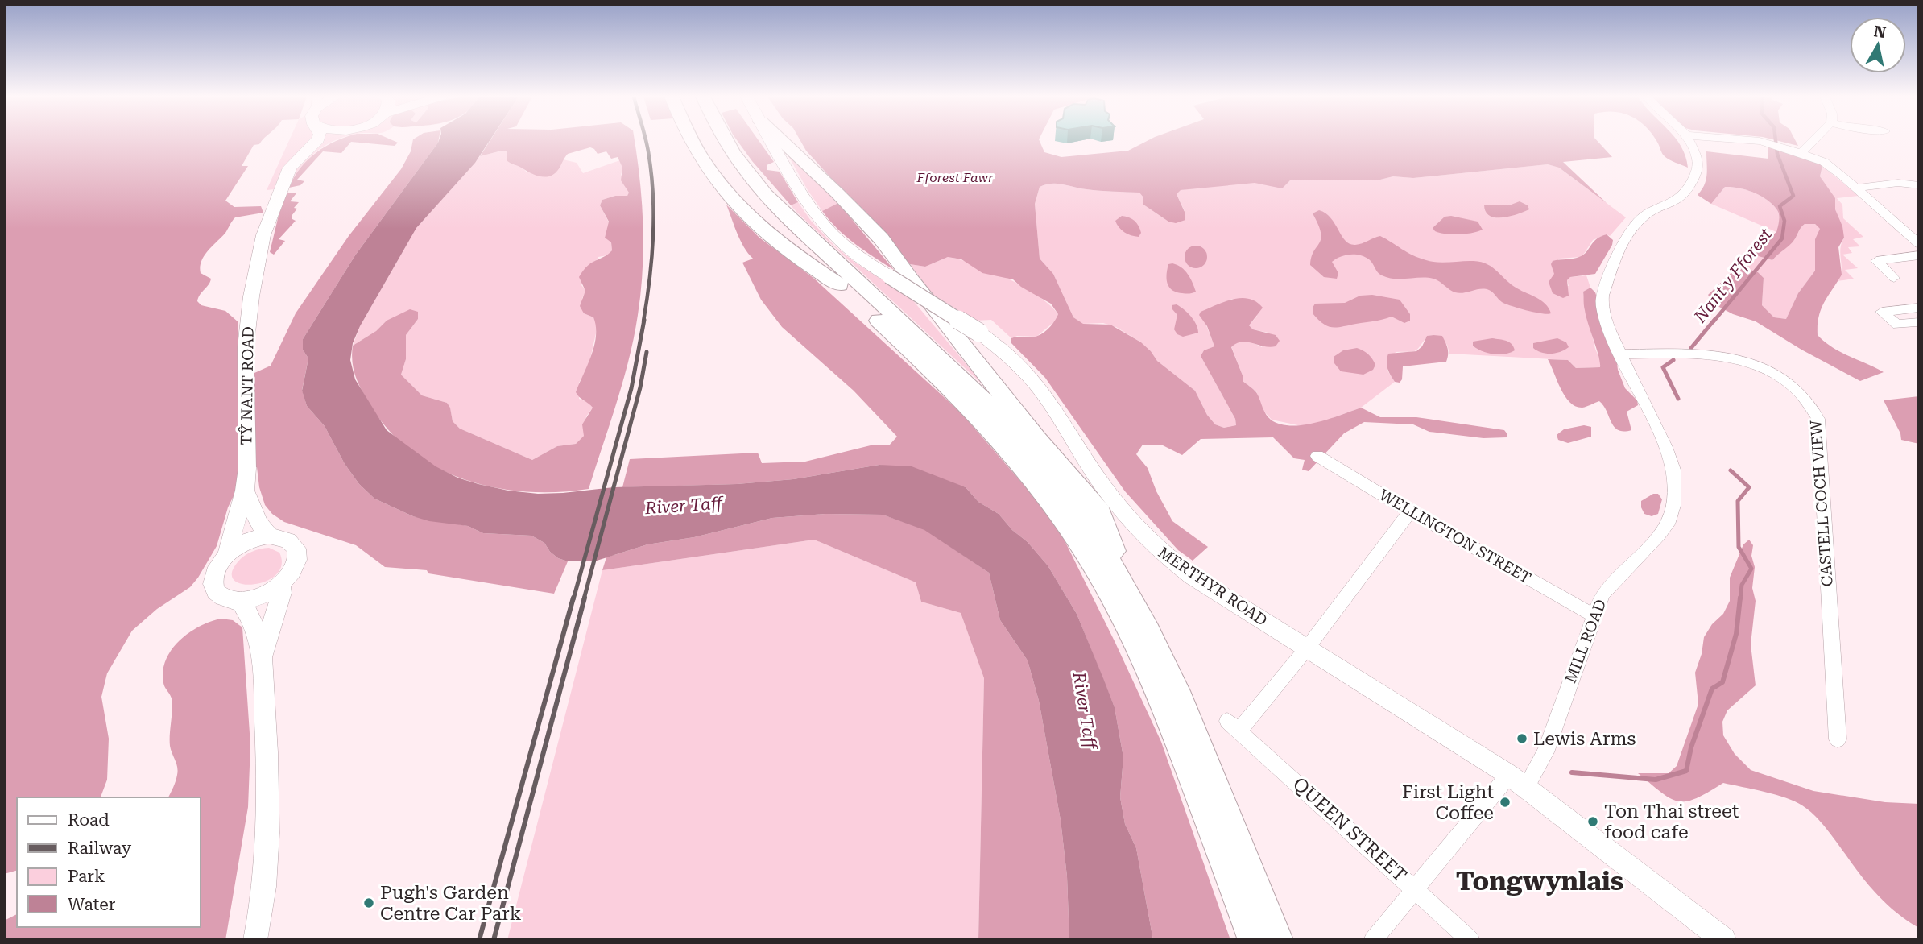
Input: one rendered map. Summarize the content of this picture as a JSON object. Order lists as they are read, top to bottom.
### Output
{
  "streets": {
    "main road": ["TŶ NANT ROAD", "MERTHYR ROAD"],
    "street": [
      "CASTELL COCH VIEW",
      "WELLINGTON STREET",
      "MILL ROAD",
      "QUEEN STREET"
    ]
  },
  "crossings": [
    ["CASTELL COCH VIEW", "MILL ROAD"],
    ["WELLINGTON STREET", "MILL ROAD"],
    ["MERTHYR ROAD", "MILL ROAD"],
    ["MERTHYR ROAD", "QUEEN STREET"],
    ["MILL ROAD", "QUEEN STREET"]
  ],
  "districts": ["Tongwynlais"],
  "water": ["Nant y Fforest", "River Taff"],
  "parks": ["Fforest Fawr"],
  "places": [
    "Lewis Arms",
    "First Light Coffee",
    "Ton Thai street food cafe",
    "Pugh's Garden Centre Car Park"
  ],
  "legend": [
    "Road",
    "Railway",
    "Park",
    "Water"
  ],
  "north": "top"
}
